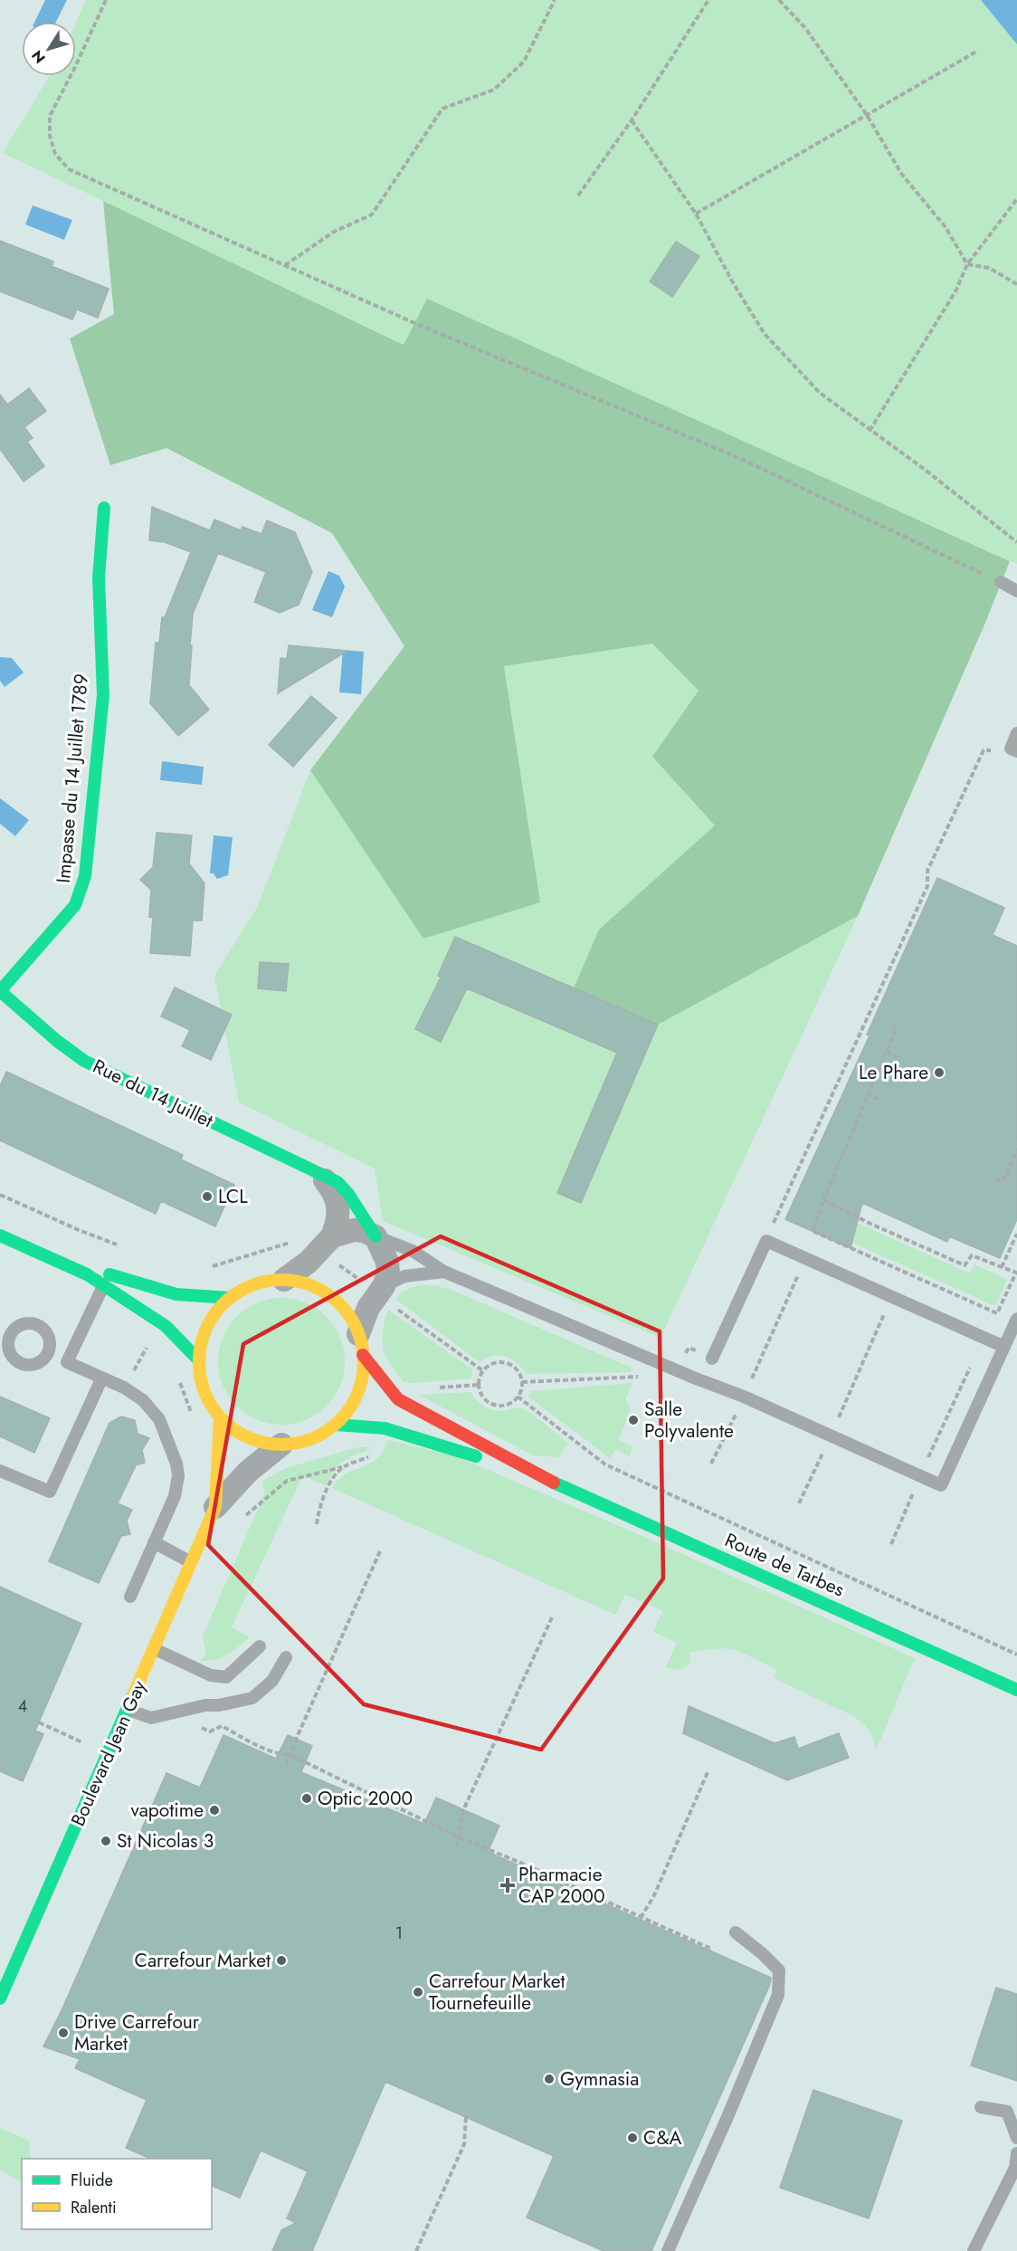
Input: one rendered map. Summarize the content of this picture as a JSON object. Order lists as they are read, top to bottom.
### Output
{
  "streets": {
    "main road": [
      "Impasse du 14 Juillet 1789",
      "Rue du 14 Juillet",
      "Route de Tarbes",
      "Boulevard Jean Gay"
    ]
  },
  "crossings": [
    ["Impasse du 14 Juillet 1789", "Rue du 14 Juillet"],
    ["Rue du 14 Juillet", "Route de Tarbes"],
    ["Rue du 14 Juillet", "Boulevard Jean Gay"],
    ["Route de Tarbes", "Boulevard Jean Gay"]
  ],
  "places": {
    "other": [
      "Le Phare",
      "LCL",
      "Salle Polyvalente",
      "Optic 2000",
      "vapotime",
      "St Nicolas 3",
      "Carrefour Market",
      "Carrefour Market Tournefeuille",
      "Drive Carrefour Market",
      "Gymnasia",
      "C&A"
    ],
    "health": ["Pharmacie CAP 2000"]
  },
  "house_numbers": ["4", "1"],
  "legend": ["Fluide", "Ralenti"],
  "north": "bottom left"
}
